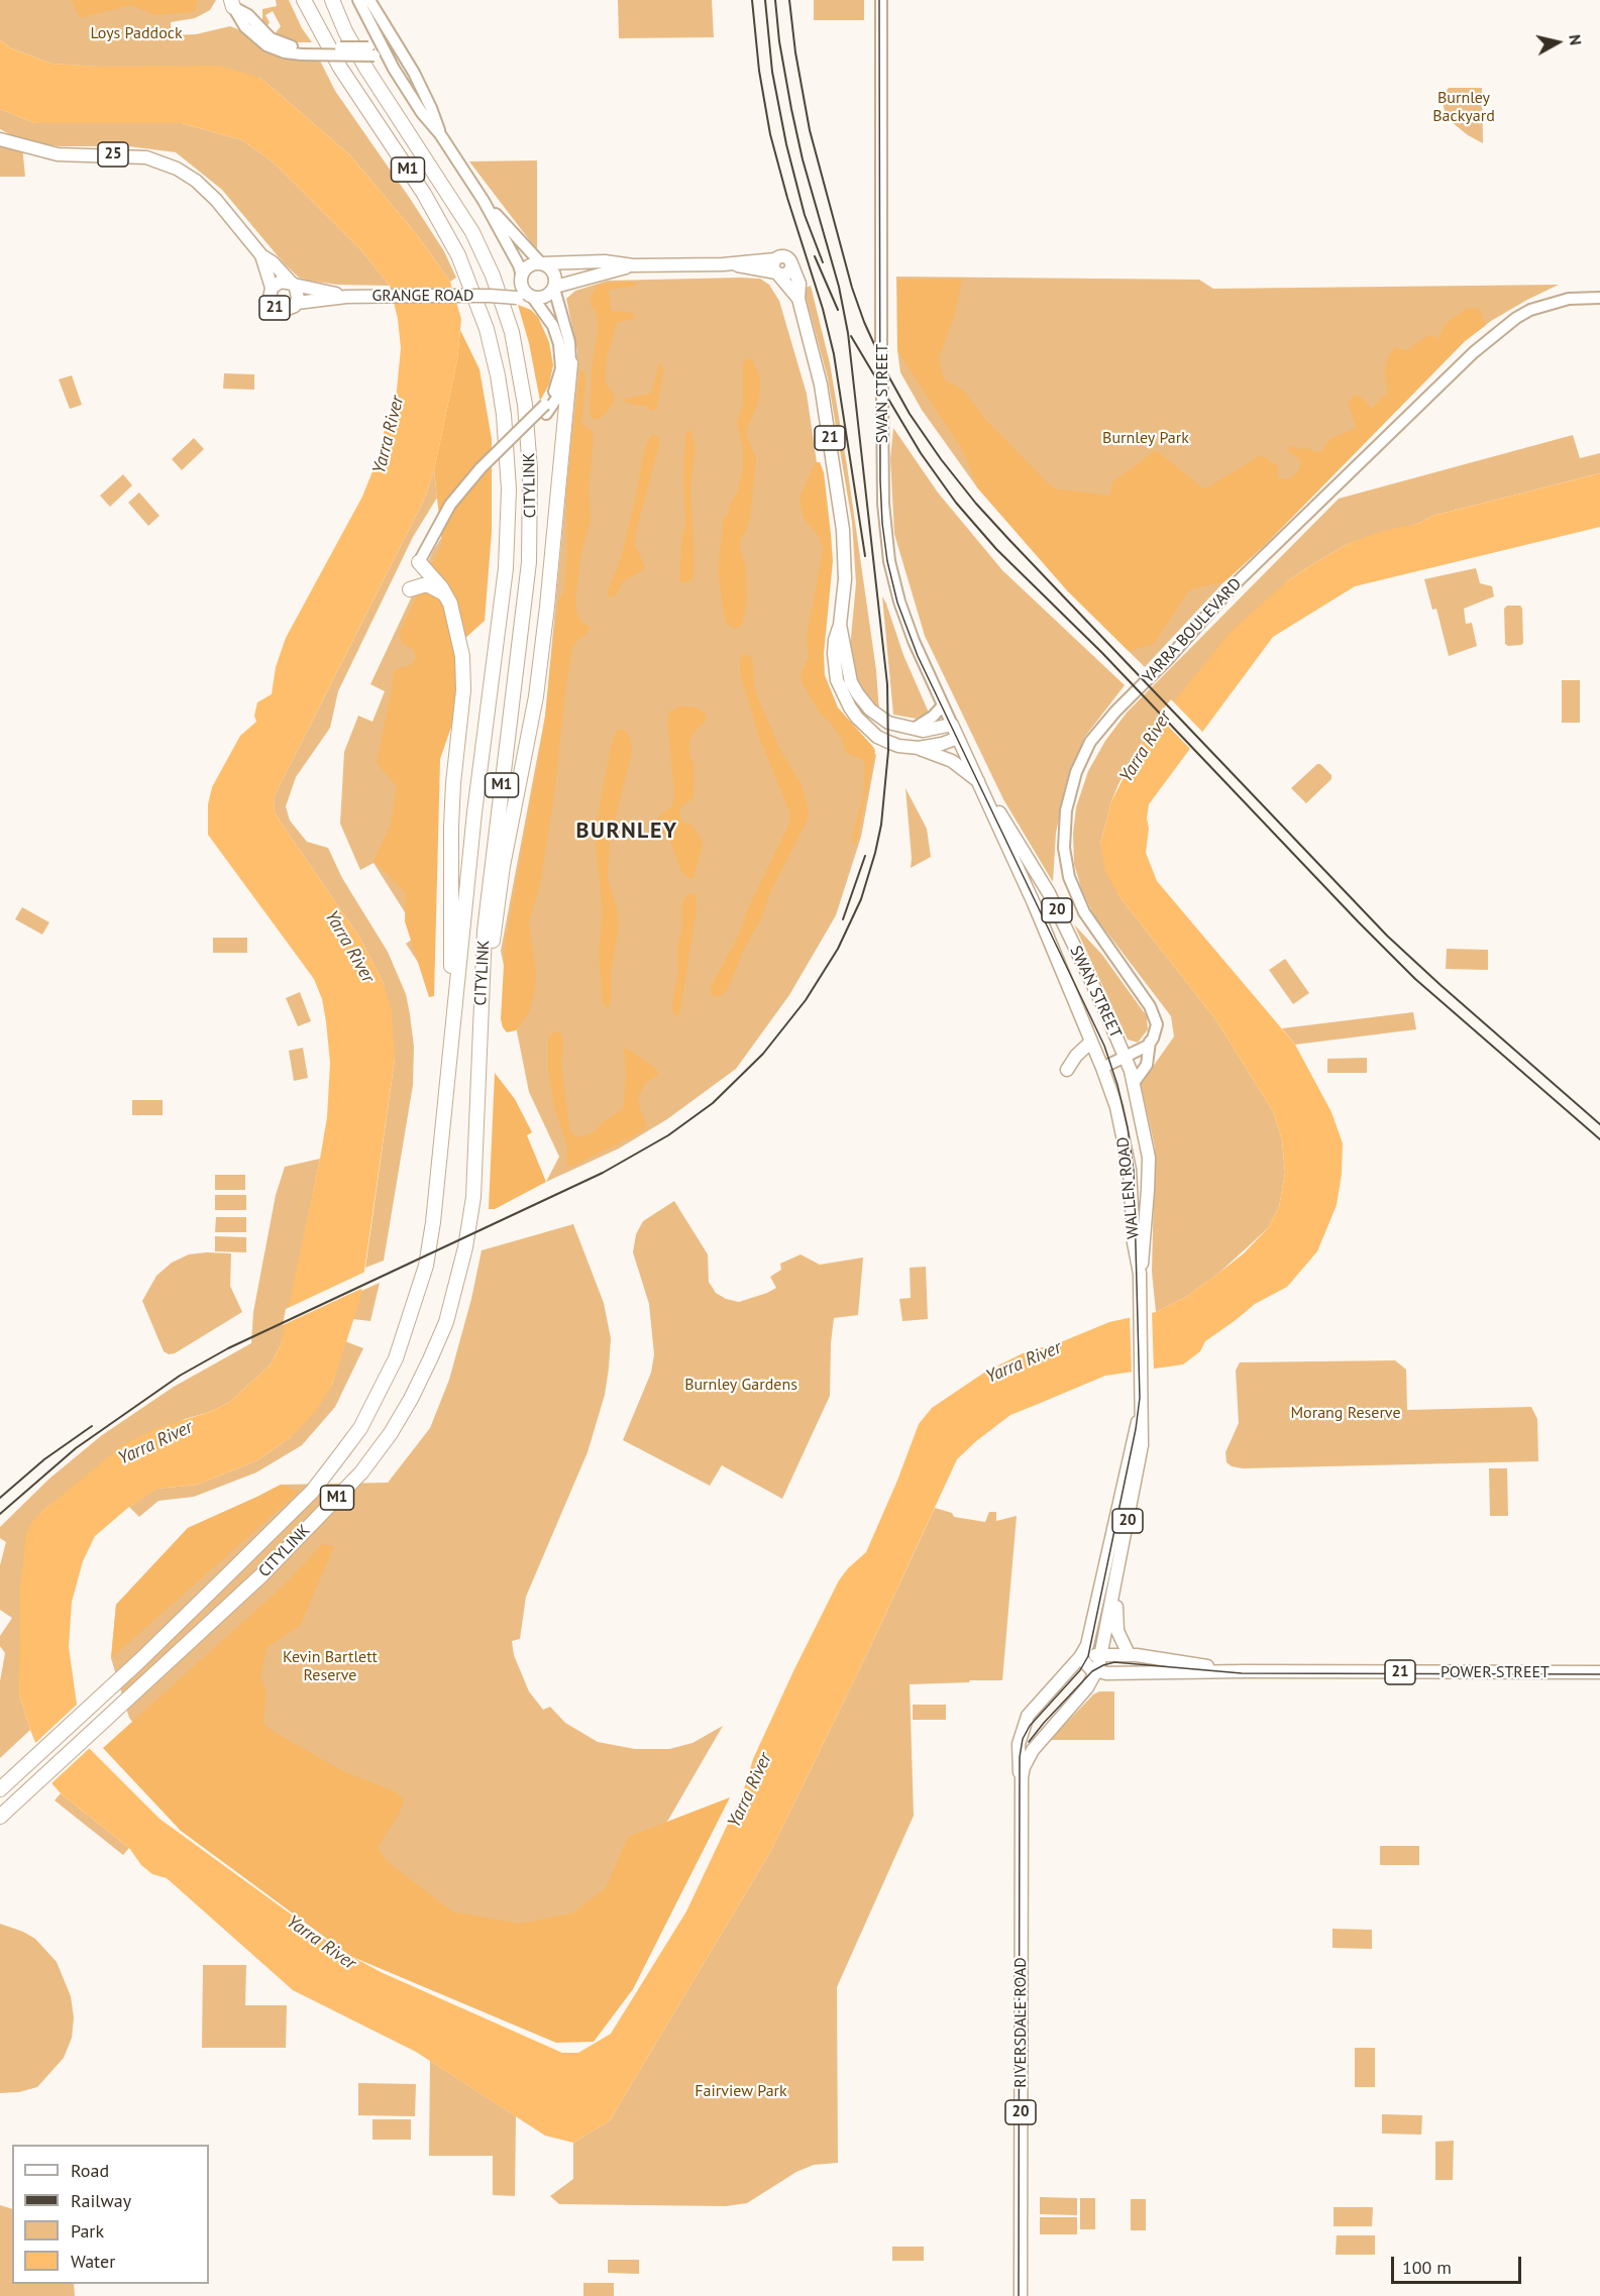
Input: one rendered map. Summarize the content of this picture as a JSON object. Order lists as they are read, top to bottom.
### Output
{
  "streets": {
    "highway": ["M1", "CITYLINK"],
    "main road": [
      "25",
      "GRANGE ROAD",
      "21",
      "SWAN STREET",
      "YARRA BOULEVARD",
      "20",
      "WALLEN ROAD",
      "POWER STREET",
      "RIVERSDALE ROAD"
    ]
  },
  "crossings": [
    ["25", "GRANGE ROAD"],
    ["25", "21"],
    ["M1", "CITYLINK"],
    ["GRANGE ROAD", "21"],
    ["21", "SWAN STREET"],
    ["SWAN STREET", "WALLEN ROAD"],
    ["YARRA BOULEVARD", "WALLEN ROAD"],
    ["20", "WALLEN ROAD"],
    ["20", "POWER STREET"],
    ["20", "RIVERSDALE ROAD"],
    ["WALLEN ROAD", "POWER STREET"],
    ["WALLEN ROAD", "RIVERSDALE ROAD"],
    ["POWER STREET", "RIVERSDALE ROAD"]
  ],
  "districts": ["BURNLEY"],
  "water": ["Yarra River"],
  "parks": [
    "Loys Paddock",
    "Burnley Backyard",
    "Burnley Park",
    "Burnley Gardens",
    "Morang Reserve",
    "Kevin Bartlett Reserve",
    "Fairview Park"
  ],
  "legend": [
    "Road",
    "Railway",
    "Park",
    "Water"
  ],
  "scale_bar": "100 m",
  "north": "right"
}
